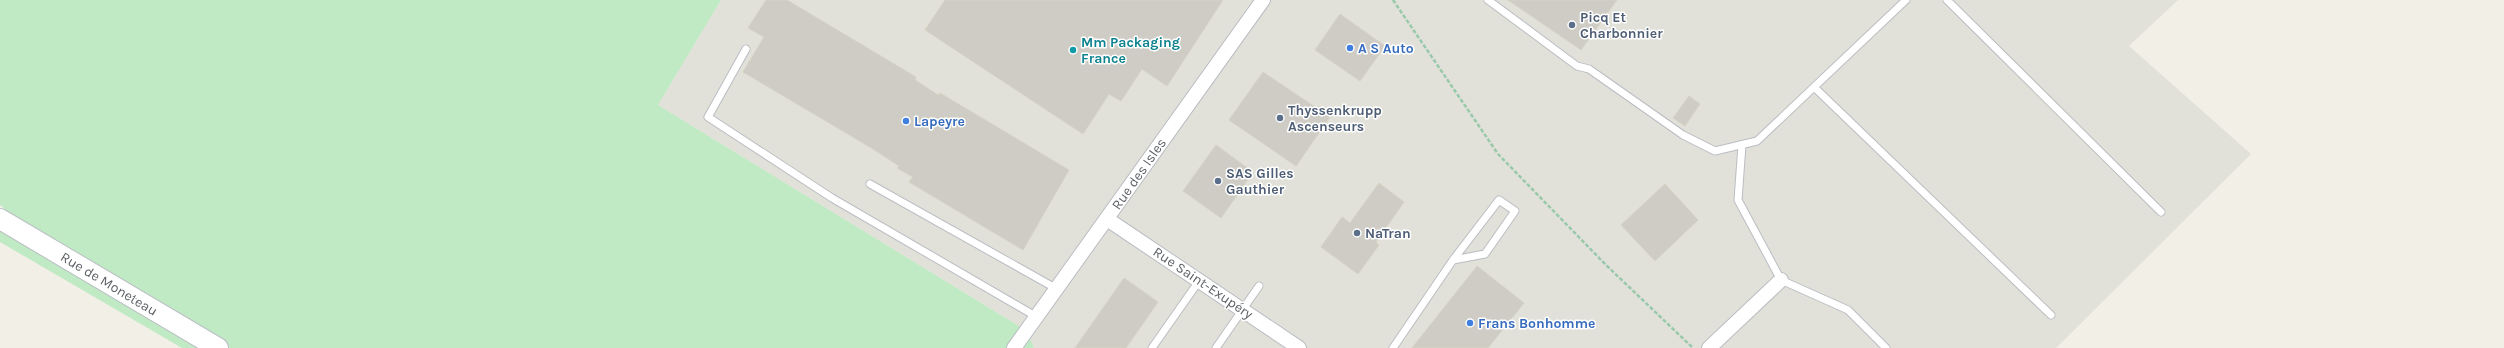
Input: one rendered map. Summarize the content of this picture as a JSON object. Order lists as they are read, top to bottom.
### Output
{
  "streets": {
    "main road": ["Rue de Moneteau"],
    "street": ["Rue des Isles", "Rue Saint-Exupéry"]
  },
  "crossings": [
    ["Rue des Isles", "Rue Saint-Exupéry"]
  ],
  "places": [
    "Picq Et Charbonnier",
    "A S Auto",
    "Mm Packaging France",
    "Thyssenkrupp Ascenseurs",
    "Lapeyre",
    "SAS Gilles Gauthier",
    "NaTran",
    "Frans Bonhomme"
  ]
}
